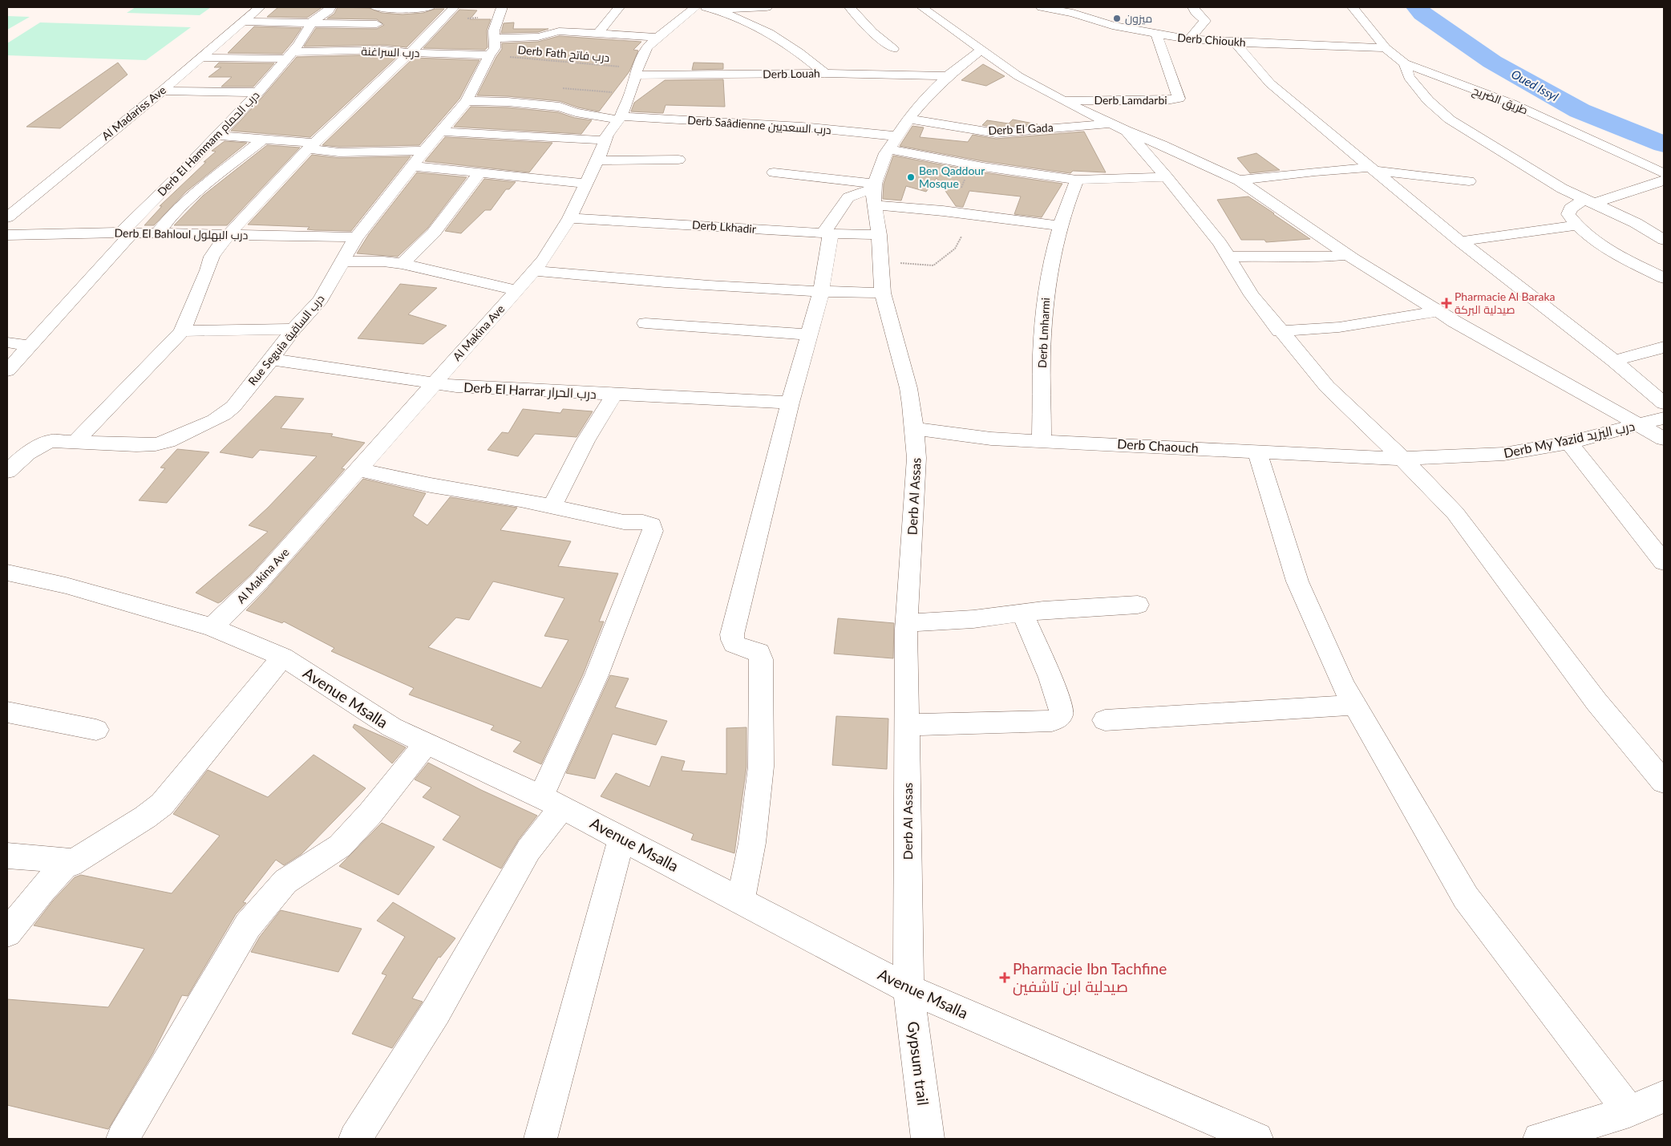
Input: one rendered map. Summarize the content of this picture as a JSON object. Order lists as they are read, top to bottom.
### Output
{
  "streets": {
    "street": [
      "Derb Chioukh",
      "درب السراغنة",
      "Derb Louah",
      "Derb Lamdarbi",
      "طريق الضريح",
      "Al Madariss Ave",
      "Derb Saâdienne درب السعديين",
      "Derb El Gada",
      "Derb El Hammam درب الحمام",
      "Derb Lkhadir",
      "Derb El Bahloul درب البهلول",
      "Al Makina Ave",
      "Derb Lmharmi",
      "Rue Seguia درب الساقية",
      "Derb El Harrar درب الحرار",
      "Derb My Yazid درب اليزيد",
      "Derb Chaouch",
      "Derb Al Assas",
      "Avenue Msalla",
      "Gypsum trail"
    ],
    "path": ["Derb Fath درب فاتح"]
  },
  "crossings": [
    ["Derb Chioukh", "Derb Lamdarbi"],
    ["Derb Chioukh", "طريق الضريح"],
    ["درب السراغنة", "Derb Fath درب فاتح"],
    ["درب السراغنة", "Al Madariss Ave"],
    ["درب السراغنة", "Derb El Hammam درب الحمام"],
    ["درب السراغنة", "Rue Seguia درب الساقية"],
    ["Derb Fath درب فاتح", "Derb Louah"],
    ["Derb Fath درب فاتح", "Al Makina Ave"],
    ["Derb Fath درب فاتح", "Rue Seguia درب الساقية"],
    ["Derb Louah", "Al Makina Ave"],
    ["Derb Louah", "Derb Al Assas"],
    ["Derb Saâdienne درب السعديين", "Al Makina Ave"],
    ["Derb Saâdienne درب السعديين", "Rue Seguia درب الساقية"],
    ["Derb Saâdienne درب السعديين", "Derb Al Assas"],
    ["Derb El Gada", "Derb Al Assas"],
    ["Derb El Hammam درب الحمام", "Derb El Bahloul درب البهلول"],
    ["Derb Lkhadir", "Al Makina Ave"],
    ["Derb Lkhadir", "Derb Al Assas"],
    ["Derb El Bahloul درب البهلول", "Rue Seguia درب الساقية"],
    ["Al Makina Ave", "Derb El Harrar درب الحرار"],
    ["Al Makina Ave", "Avenue Msalla"],
    ["Derb Lmharmi", "Derb Chaouch"],
    ["Rue Seguia درب الساقية", "Derb El Harrar درب الحرار"],
    ["Derb My Yazid درب اليزيد", "Derb Chaouch"],
    ["Derb Chaouch", "Derb Al Assas"],
    ["Derb Al Assas", "Avenue Msalla"],
    ["Derb Al Assas", "Gypsum trail"],
    ["Avenue Msalla", "Gypsum trail"]
  ],
  "water": ["Oued Issyl"],
  "places": {
    "other": ["ميزون", "Ben Qaddour Mosque"],
    "health": ["Pharmacie Al Baraka صيدلية البركة", "Pharmacie Ibn Tachfine صيدلية ابن تاشفين"]
  }
}
